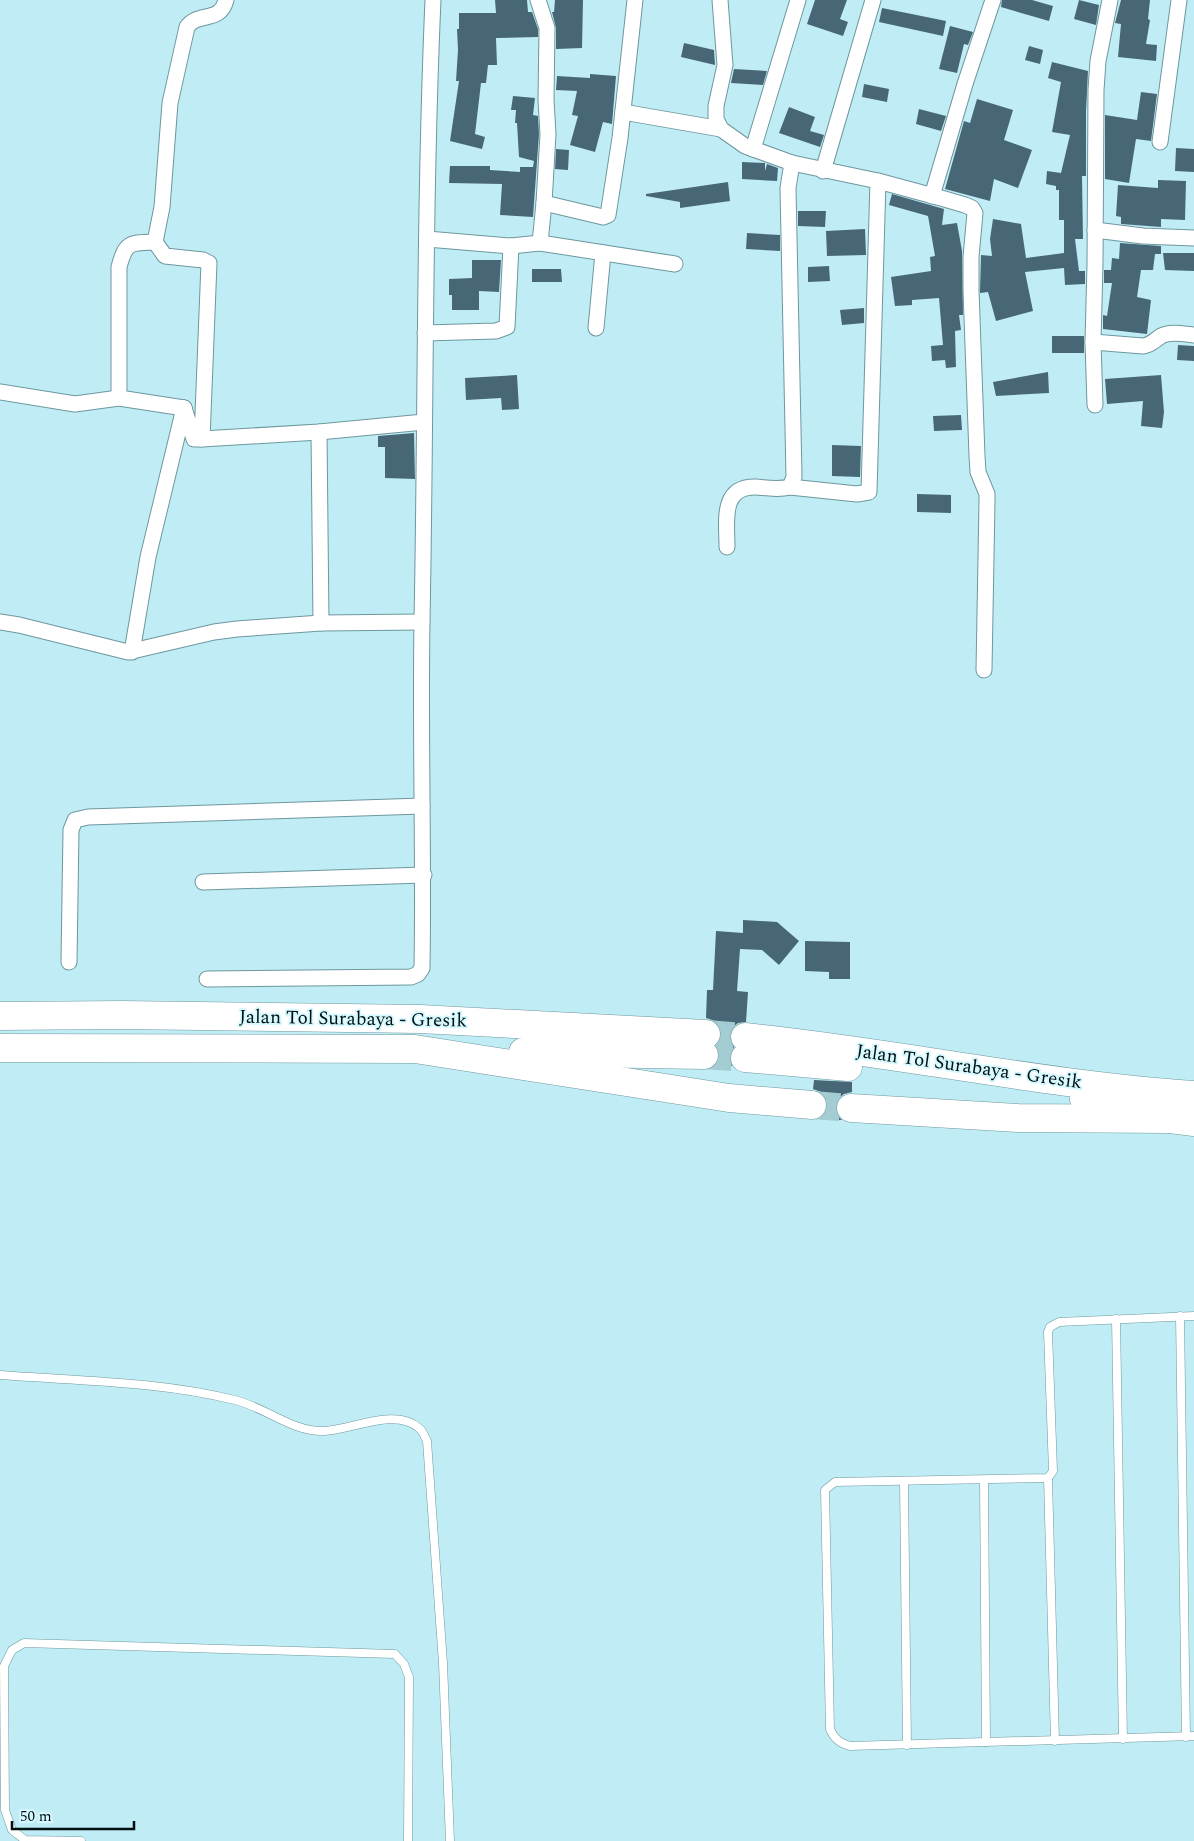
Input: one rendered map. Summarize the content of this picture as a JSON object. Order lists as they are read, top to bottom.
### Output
{
  "streets": {
    "highway": ["Jalan Tol Surabaya - Gresik"]
  },
  "scale_bar": "50 m"
}
